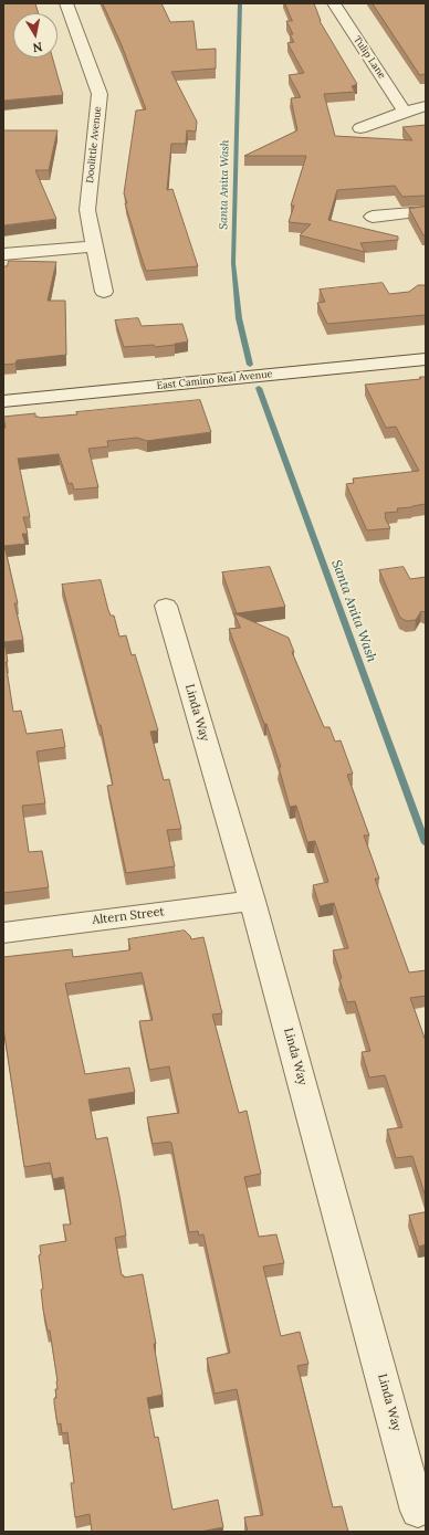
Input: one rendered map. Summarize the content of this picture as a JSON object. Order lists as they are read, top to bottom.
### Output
{
  "streets": {
    "street": [
      "Tulip Lane",
      "Doolittle Avenue",
      "East Camino Real Avenue",
      "Linda Way",
      "Altern Street"
    ]
  },
  "crossings": [
    ["Linda Way", "Altern Street"]
  ],
  "water": ["Santa Anita Wash"],
  "north": "bottom"
}
